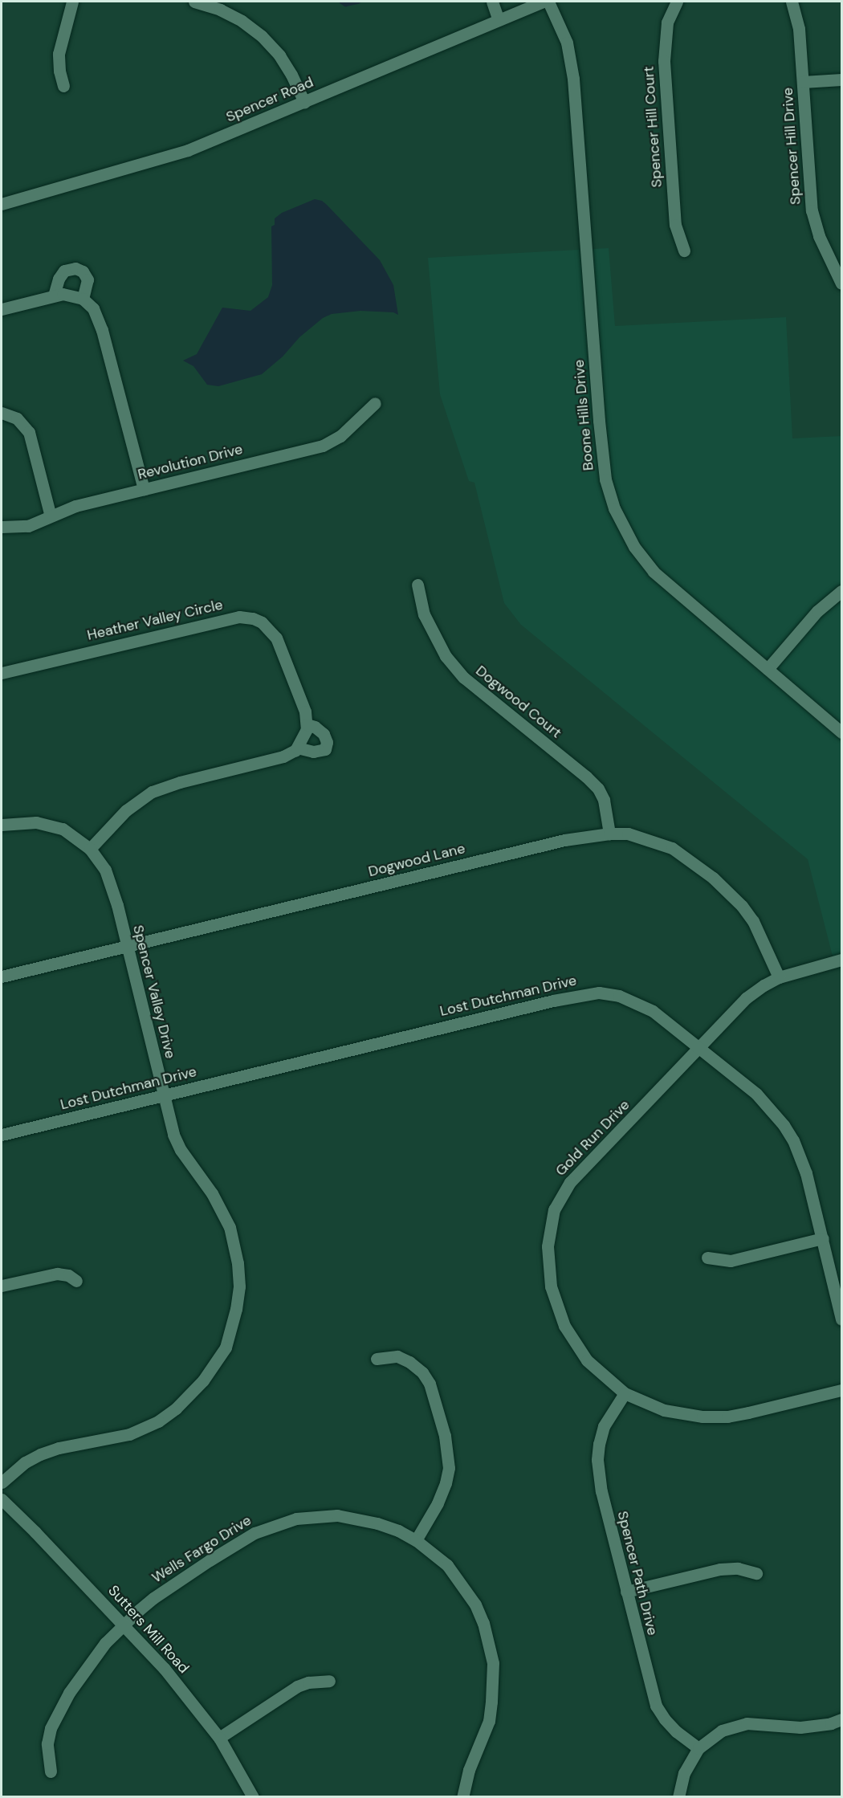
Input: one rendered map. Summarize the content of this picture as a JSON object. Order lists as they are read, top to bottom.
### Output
{
  "streets": {
    "street": [
      "Spencer Road",
      "Spencer Hill Court",
      "Spencer Hill Drive",
      "Boone Hills Drive",
      "Revolution Drive",
      "Heather Valley Circle",
      "Dogwood Court",
      "Dogwood Lane",
      "Spencer Valley Drive",
      "Lost Dutchman Drive",
      "Gold Run Drive",
      "Wells Fargo Drive",
      "Spencer Path Drive",
      "Sutters Mill Road"
    ]
  },
  "crossings": [
    ["Dogwood Court", "Dogwood Lane"],
    ["Dogwood Lane", "Spencer Valley Drive"],
    ["Dogwood Lane", "Gold Run Drive"],
    ["Spencer Valley Drive", "Lost Dutchman Drive"],
    ["Lost Dutchman Drive", "Gold Run Drive"],
    ["Gold Run Drive", "Spencer Path Drive"],
    ["Wells Fargo Drive", "Sutters Mill Road"]
  ]
}
